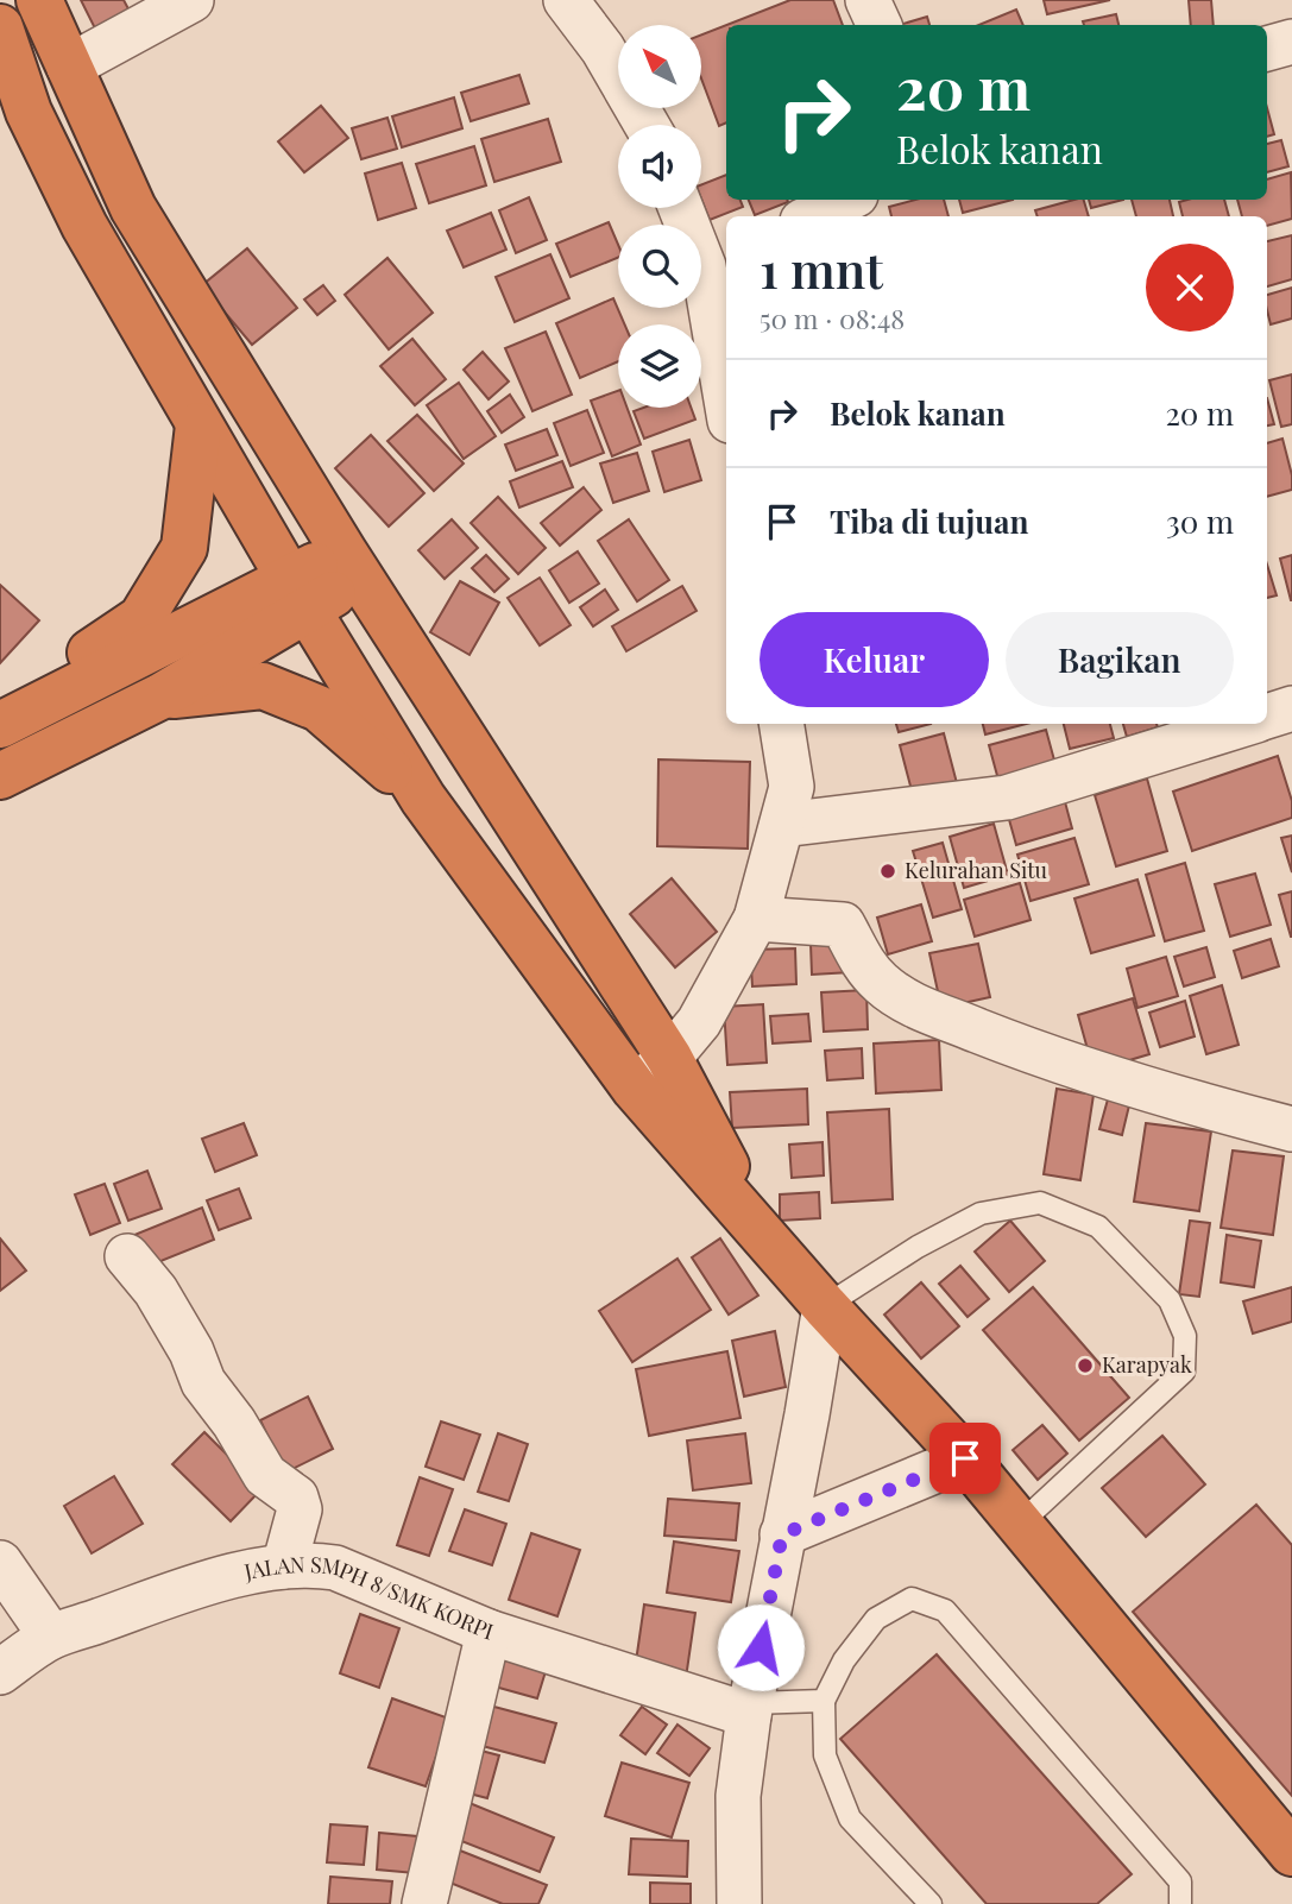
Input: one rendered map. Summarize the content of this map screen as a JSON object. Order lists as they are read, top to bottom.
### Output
{
  "streets": {
    "street": ["JALAN SMPH 8/SMK KORPI"]
  },
  "places": ["Kelurahan Situ", "Karapyak"],
  "north": "top left",
  "page": {
    "turn": ["20 m", "Belok kanan"],
    "heading": ["1 mnt", "50 m · 08:48"],
    "list": [
      {
        "name": "Belok kanan",
        "value": "20 m"
      },
      {
        "name": "Tiba di tujuan",
        "value": "30 m"
      }
    ],
    "buttons": ["Keluar", "Bagikan"]
  }
}
